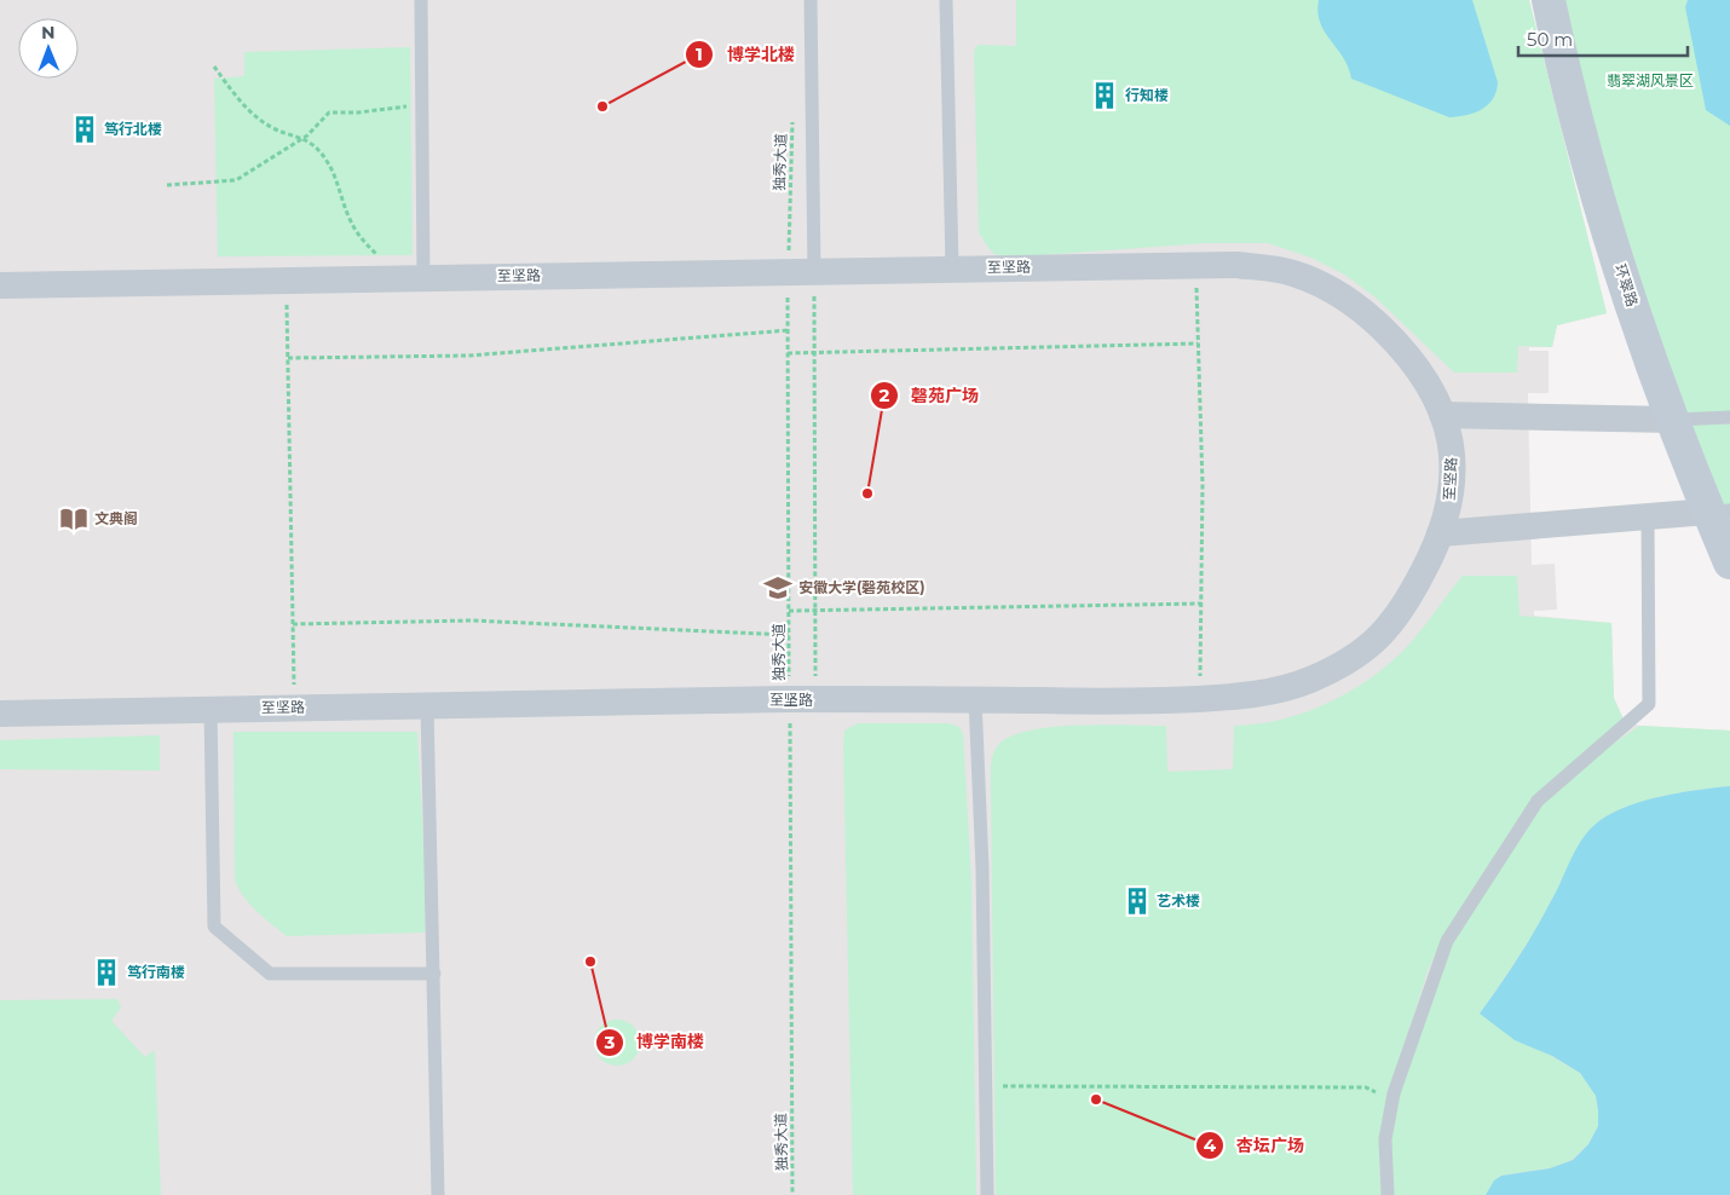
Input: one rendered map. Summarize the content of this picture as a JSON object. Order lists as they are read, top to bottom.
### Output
{
  "streets": {
    "street": ["至坚路", "环翠路"],
    "path": ["独秀大道"]
  },
  "crossings": [
    ["独秀大道", "至坚路"]
  ],
  "parks": ["翡翠湖风景区"],
  "places": {
    "building": [
      "行知楼",
      "笃行北楼",
      "艺术楼",
      "笃行南楼"
    ],
    "other": [
      "博学北楼",
      "磬苑广场",
      "博学南楼",
      "杏坛广场"
    ],
    "library": ["文典阁"],
    "school or university": ["安徽大学(磬苑校区)"]
  },
  "scale_bar": "50 m",
  "north": "top"
}
